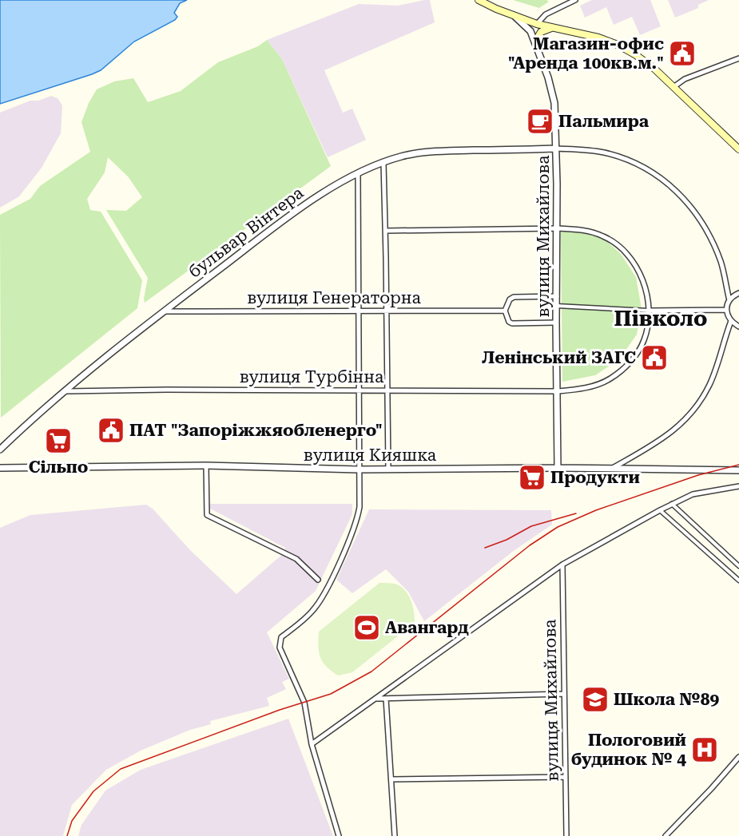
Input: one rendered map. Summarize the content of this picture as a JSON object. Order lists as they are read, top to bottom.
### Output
{
  "streets": {
    "street": [
      "бульвар Вінтера",
      "вулиця Михайлова",
      "вулиця Генераторна",
      "вулиця Турбінна",
      "вулиця Кияшка"
    ]
  },
  "crossings": [
    ["бульвар Вінтера", "вулиця Михайлова"],
    ["бульвар Вінтера", "вулиця Генераторна"],
    ["бульвар Вінтера", "вулиця Турбінна"],
    ["вулиця Михайлова", "вулиця Турбінна"],
    ["вулиця Михайлова", "вулиця Кияшка"]
  ],
  "districts": ["Півколо"],
  "places": {
    "public building": ["Магазин-офис \"Аренда 100кв.м.\"", "Ленінський ЗАГС", "ПАТ \"Запоріжжяобленерго\""],
    "cafe": ["Пальмира"],
    "supermarket": ["Сільпо", "Продукти"],
    "sports": ["Авангард"],
    "school or university": ["Школа №89"],
    "hospital": ["Пологовий будинок № 4"]
  }
}
